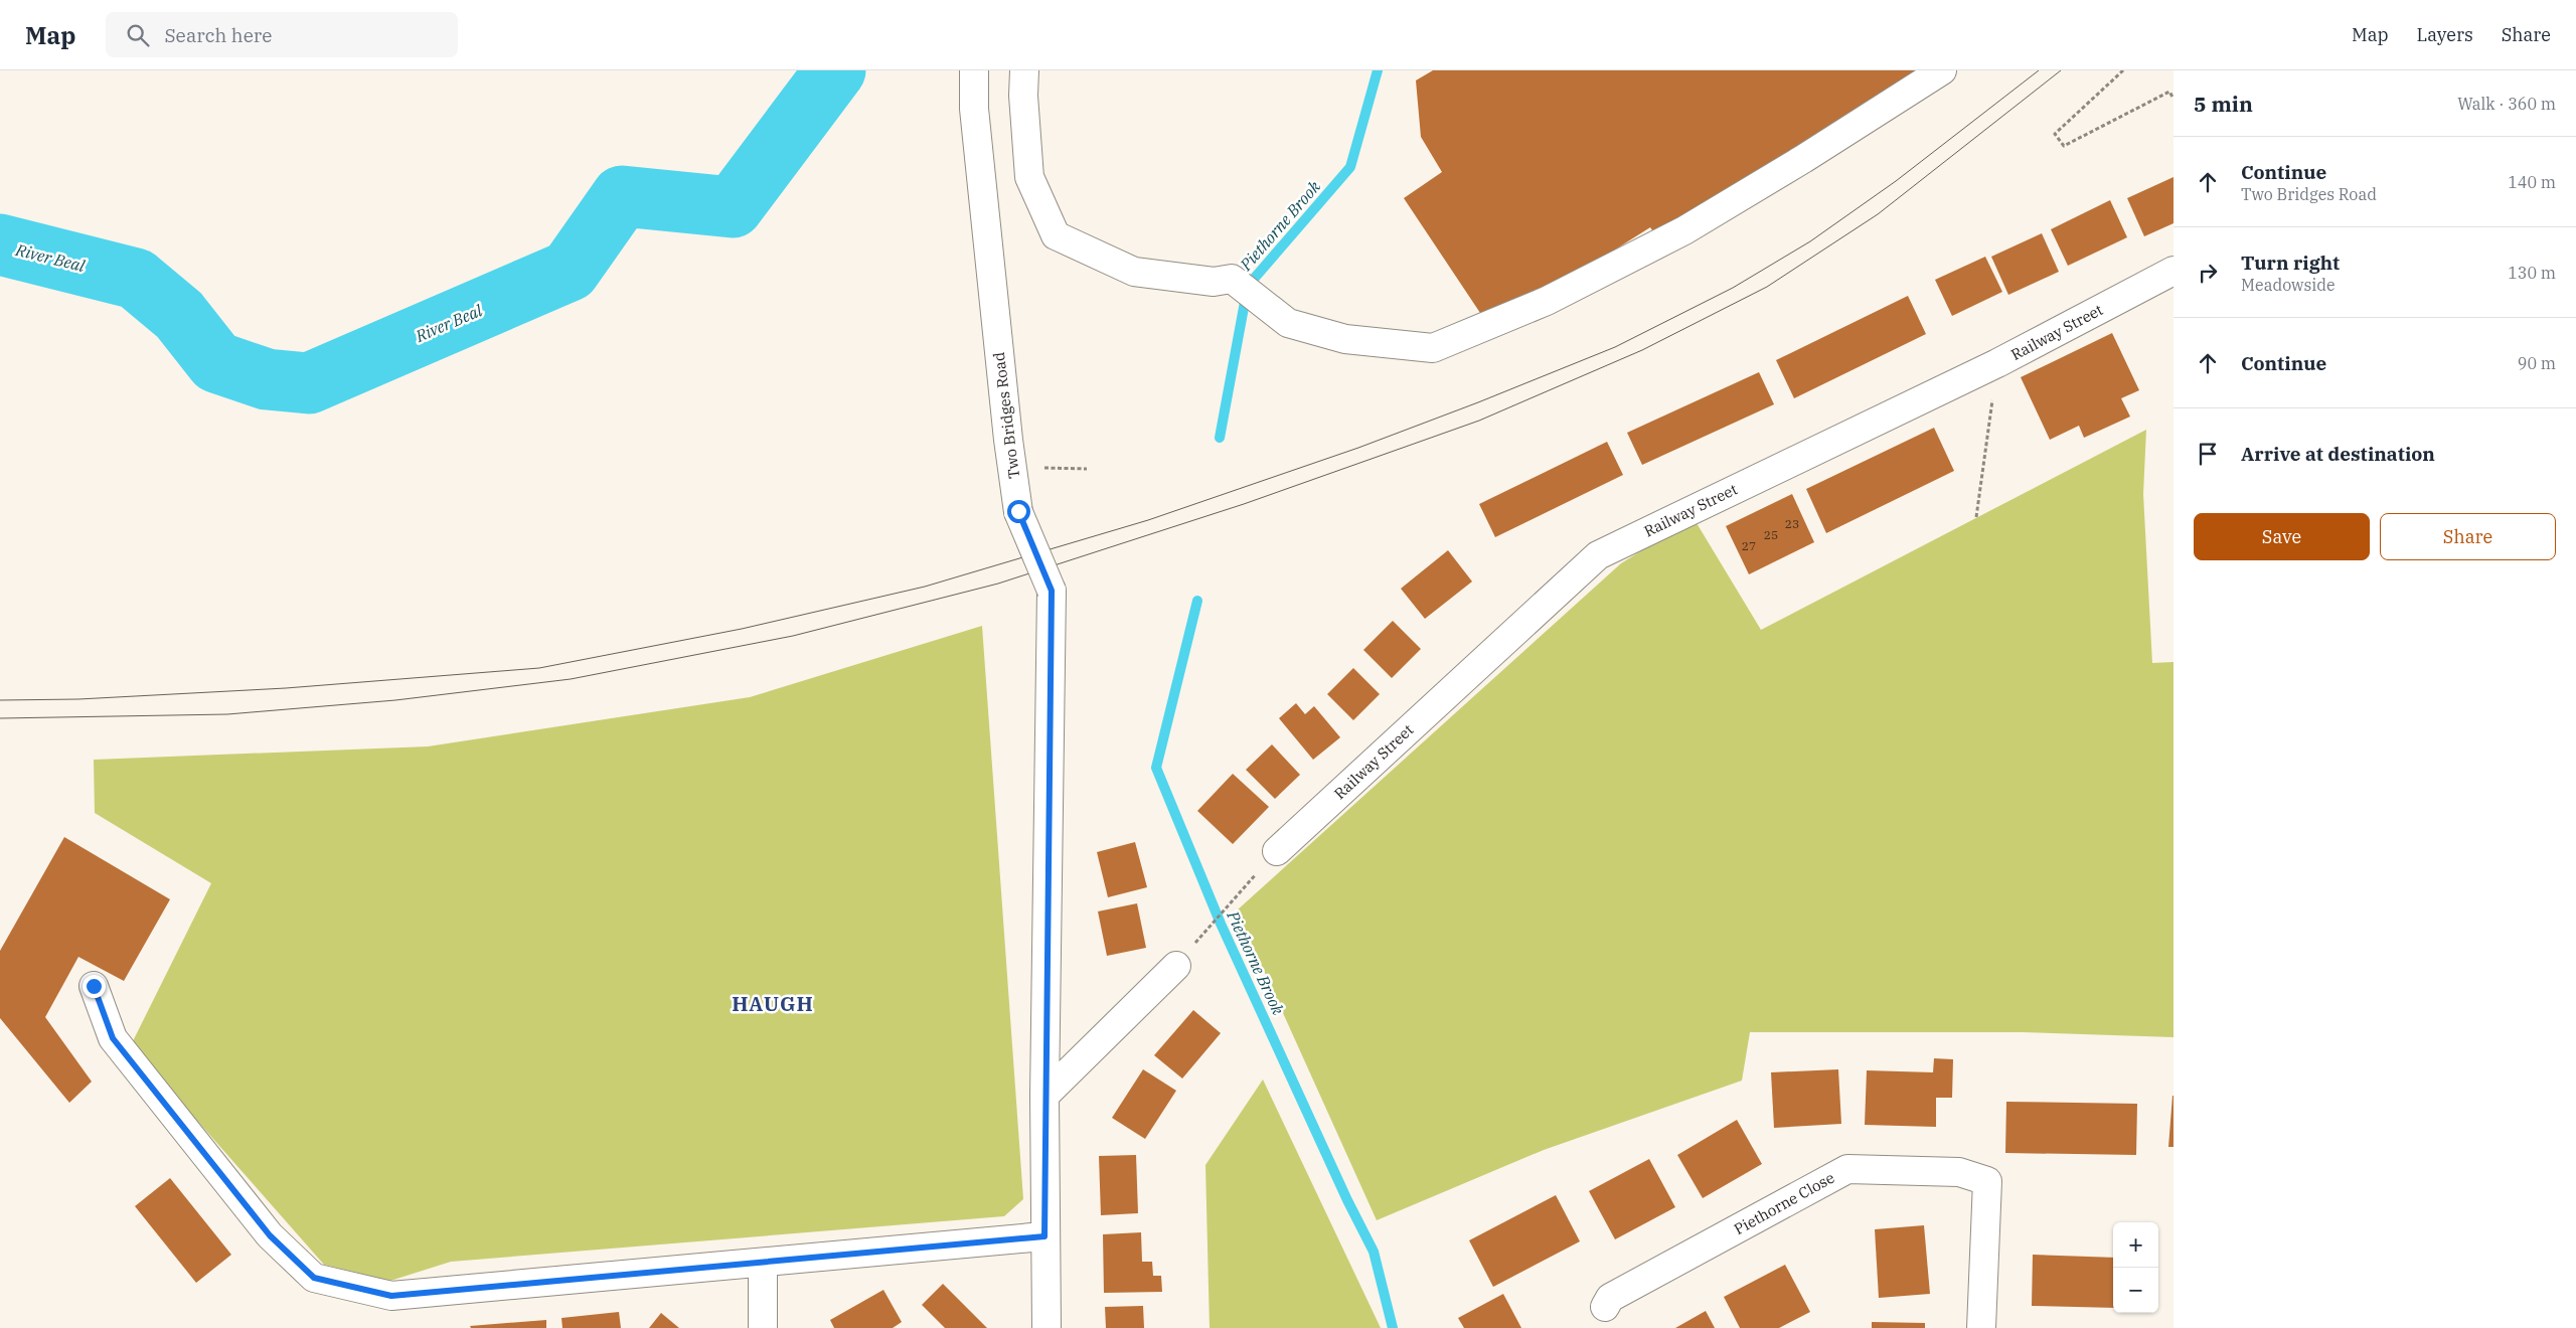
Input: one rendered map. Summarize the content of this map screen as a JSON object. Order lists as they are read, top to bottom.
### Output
{
  "streets": {
    "street": ["Railway Street", "Two Bridges Road", "Piethorne Close"]
  },
  "districts": ["HAUGH"],
  "water": ["Piethorne Brook", "River Beal"],
  "house_numbers": ["23", "25", "27"],
  "page": {
    "header": "Map",
    "search": "Search here",
    "nav": ["Map", "Layers", "Share"],
    "heading": ["5 min", "Walk · 360 m"],
    "list": [
      ["Continue", "Two Bridges Road", "140 m"],
      ["Turn right", "Meadowside", "130 m"],
      ["Continue", "90 m"],
      "Arrive at destination"
    ],
    "buttons": ["Save", "Share"],
    "map_buttons": ["+", "−"]
  }
}
